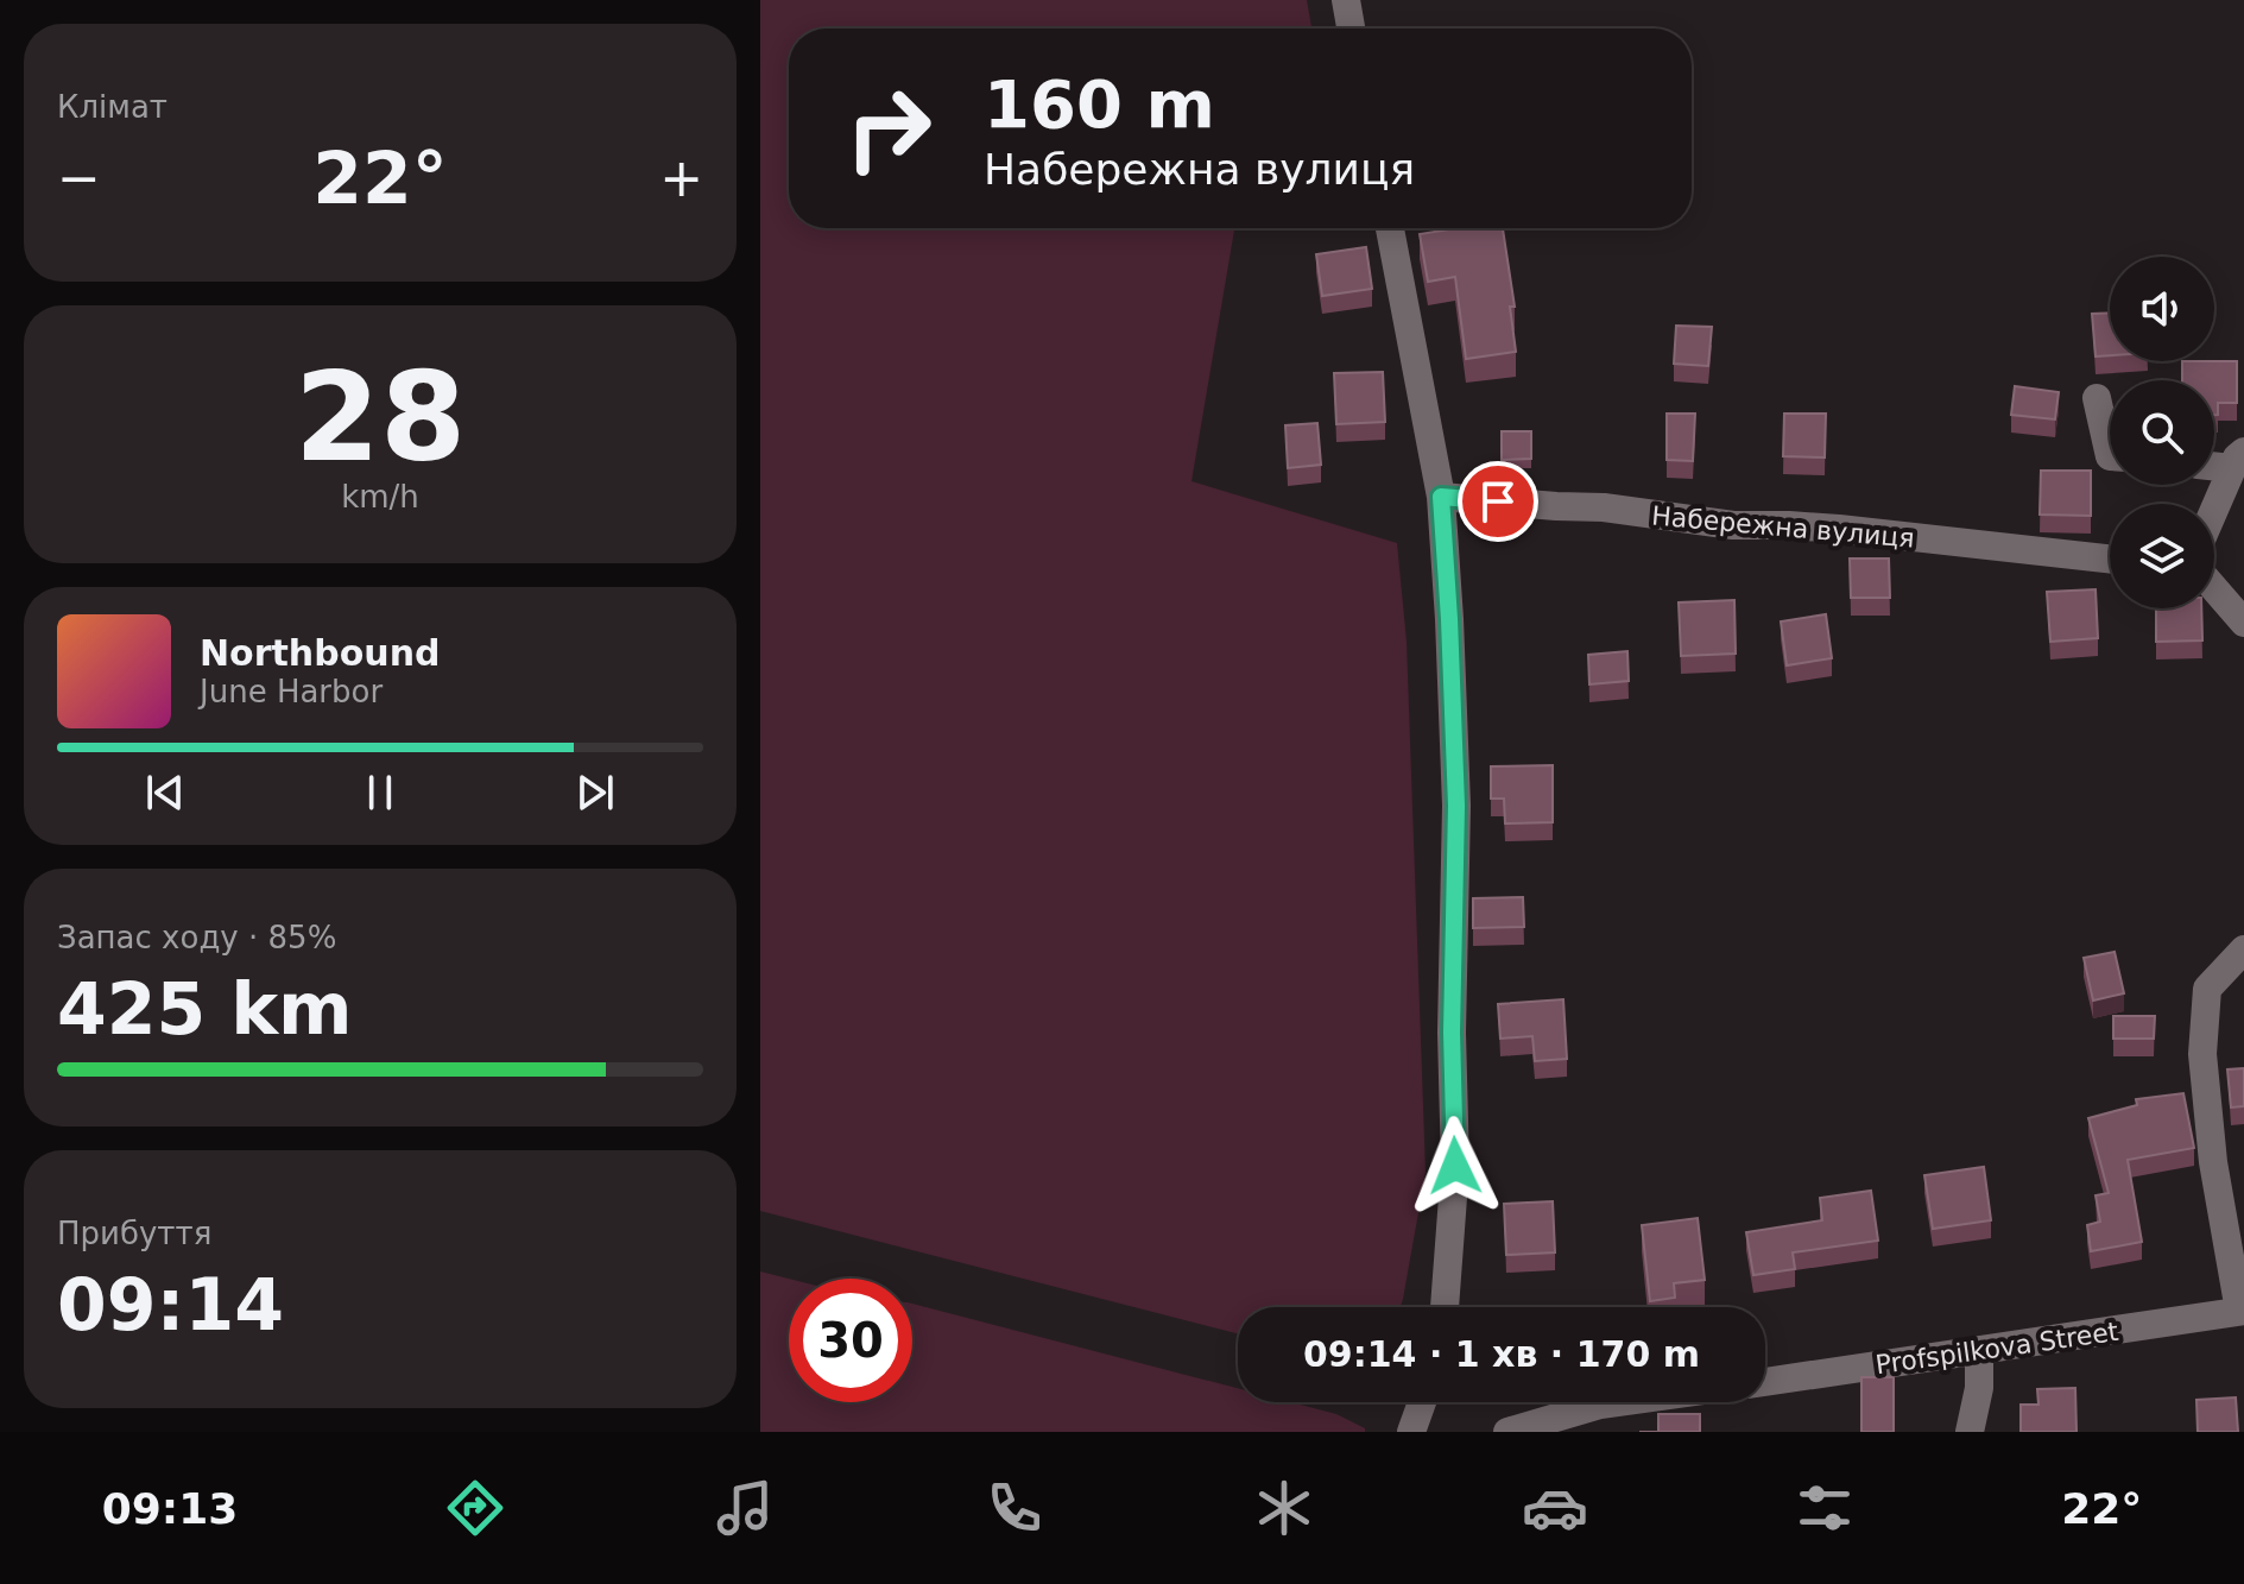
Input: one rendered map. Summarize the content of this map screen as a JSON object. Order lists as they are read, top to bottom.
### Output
{
  "streets": {
    "street": ["Набережна вулиця", "Profspilkova Street"]
  },
  "page": {
    "tile": [
      "Клімат",
      ["28", "km/h"],
      ["Запас ходу · 85%", "425 km"],
      ["Прибуття", "09:14"]
    ],
    "turn": ["160 m", "Набережна вулиця"],
    "heat": ["−", "22°", "+"],
    "song": ["Northbound", "June Harbor"],
    "limit": "30",
    "trip": "09:14 · 1 хв · 170 m",
    "tabs": ["09:13", "22°"]
  }
}
